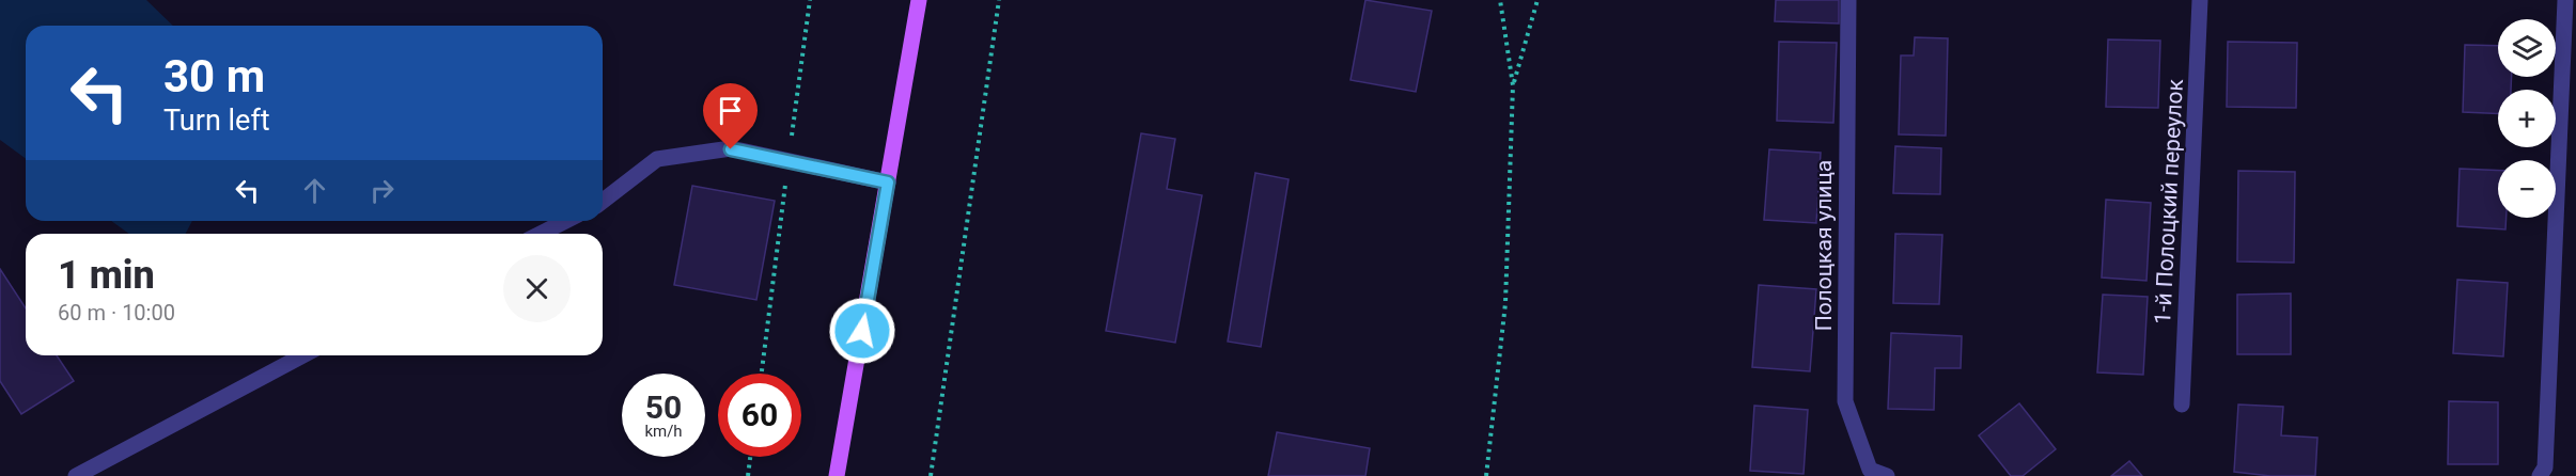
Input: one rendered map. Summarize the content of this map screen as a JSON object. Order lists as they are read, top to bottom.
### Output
{
  "streets": {
    "street": ["1-й Полоцкий переулок", "Полоцкая улица"]
  },
  "page": {
    "map_buttons": ["+", "−"],
    "turn": ["30 m", "Turn left"],
    "heading": ["1 min", "60 m · 10:00"],
    "speed": "50 km/h",
    "limit": "60"
  }
}
